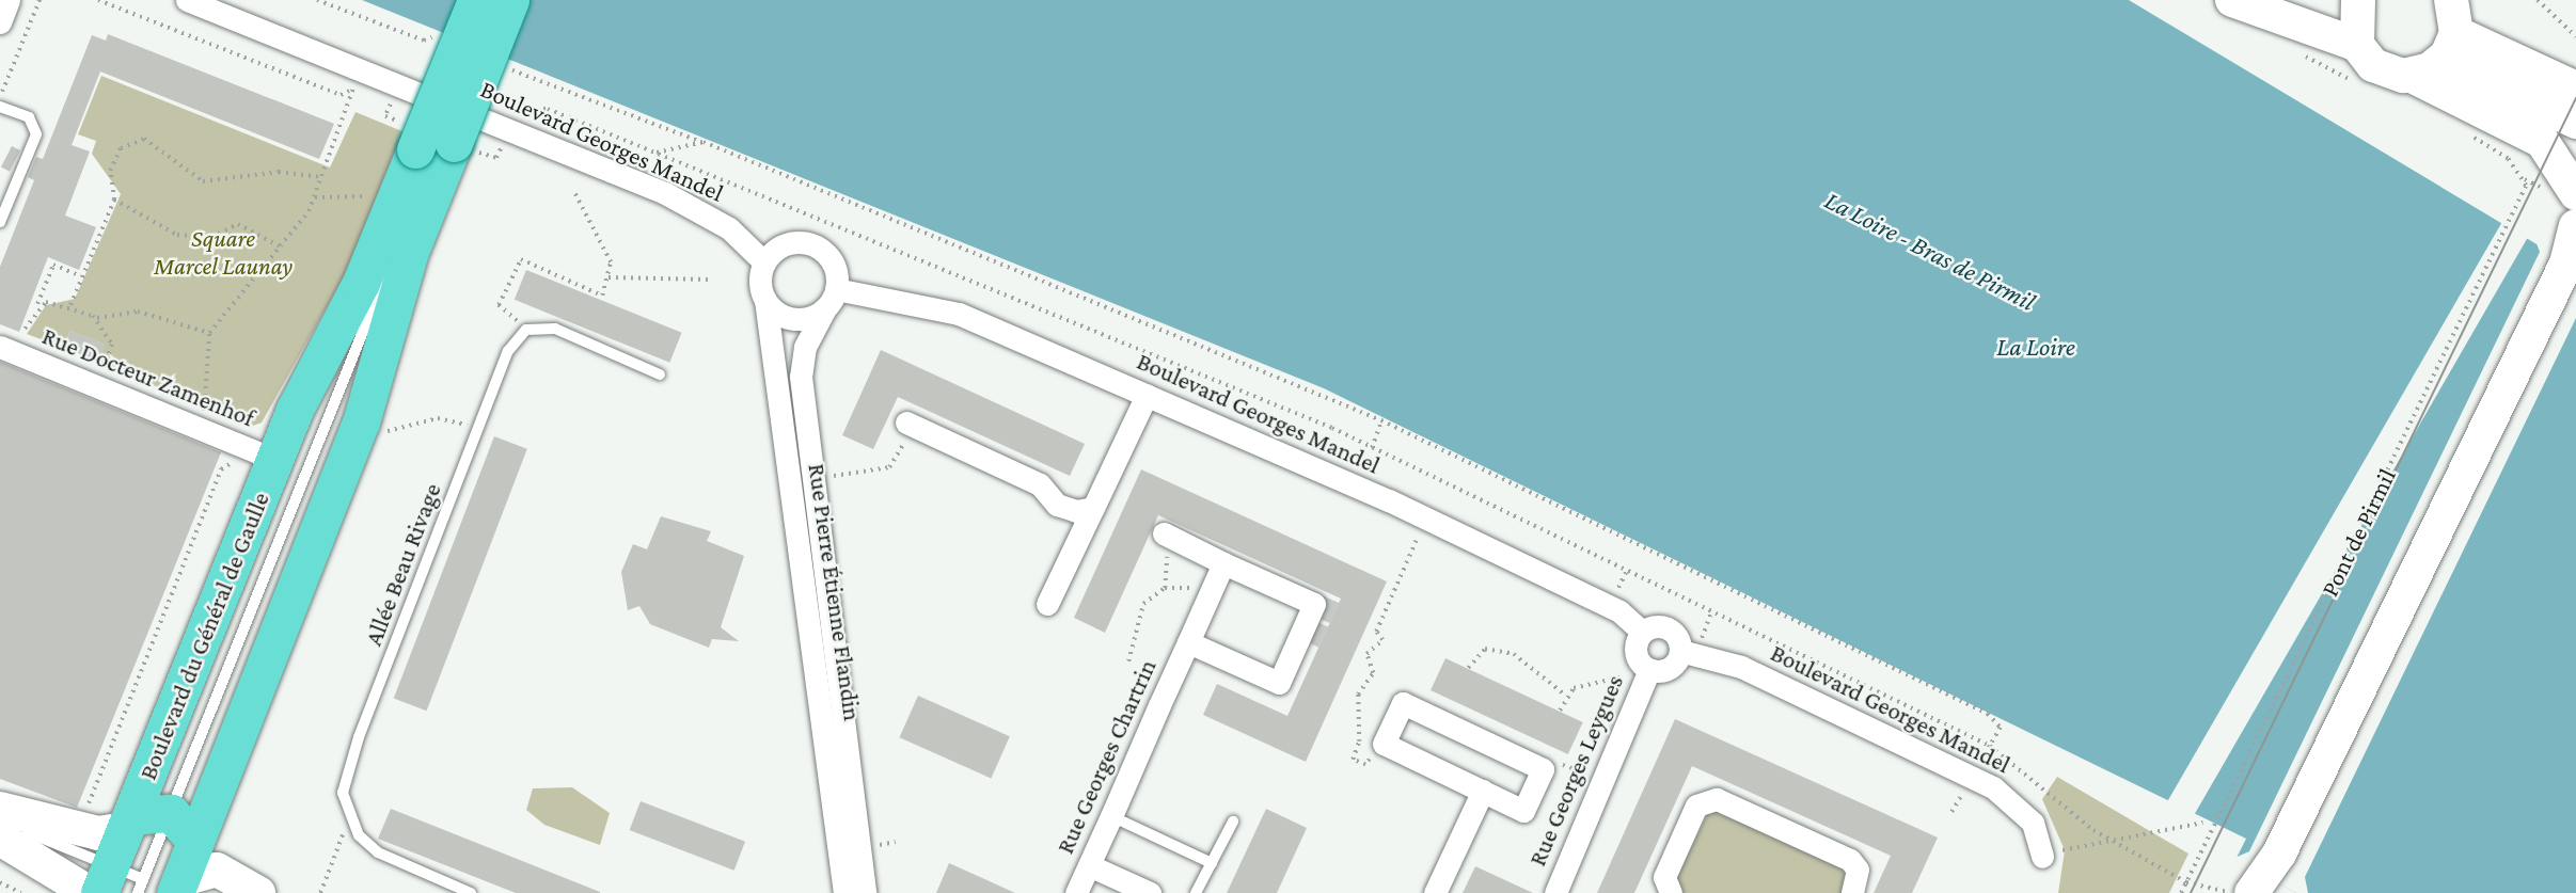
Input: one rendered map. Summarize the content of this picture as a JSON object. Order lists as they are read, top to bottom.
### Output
{
  "streets": {
    "main road": ["Boulevard du Général de Gaulle"],
    "street": [
      "Boulevard Georges Mandel",
      "Rue Docteur Zamenhof",
      "Rue Pierre Étienne Flandin",
      "Rue Georges Chartrin",
      "Rue Georges Leygues"
    ],
    "lane": ["Allée Beau Rivage"],
    "path": ["Pont de Pirmil"]
  },
  "crossings": [
    ["Boulevard Georges Mandel", "Rue Pierre Étienne Flandin"],
    ["Boulevard Georges Mandel", "Rue Georges Leygues"],
    ["Rue Docteur Zamenhof", "Boulevard du Général de Gaulle"]
  ],
  "water": ["La Loire - Bras de Pirmil", "La Loire"],
  "parks": ["Square Marcel Launay"]
}
